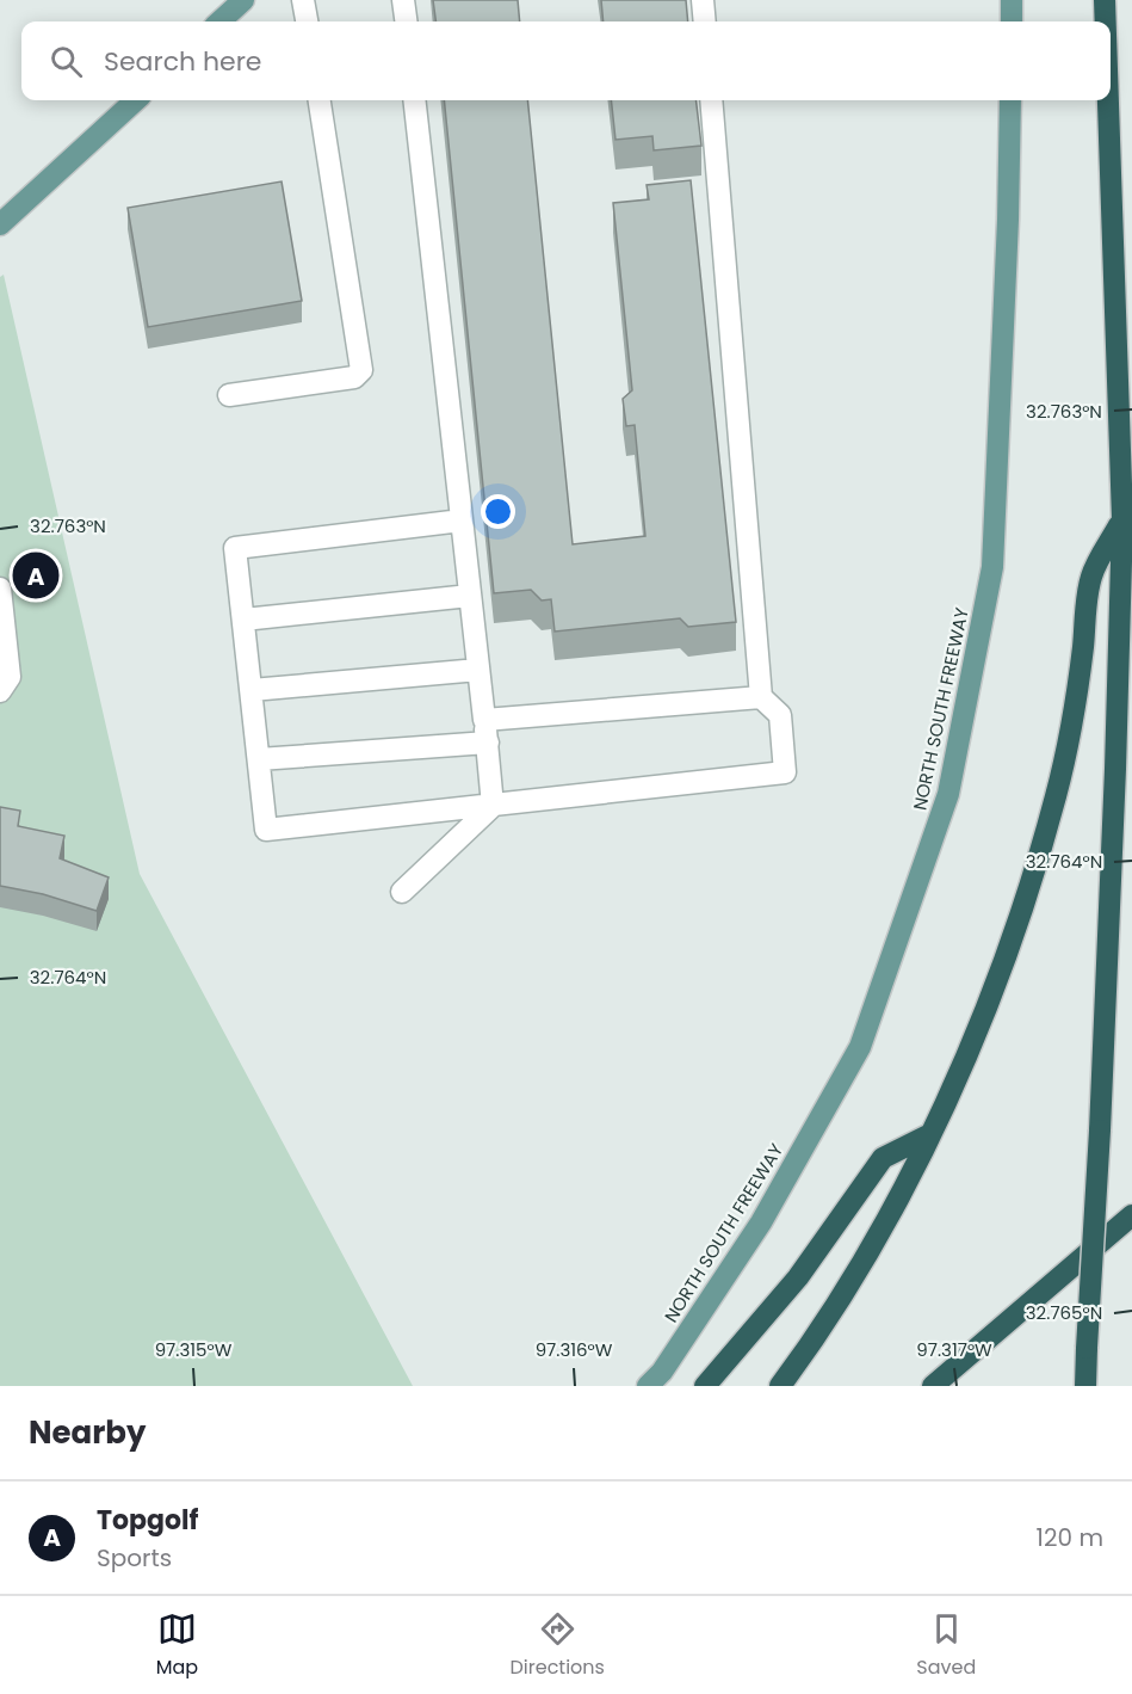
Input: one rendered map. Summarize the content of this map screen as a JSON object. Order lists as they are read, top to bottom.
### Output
{
  "streets": {
    "main road": ["NORTH SOUTH FREEWAY"]
  },
  "page": {
    "search": "Search here",
    "pins": "A",
    "heading": "Nearby",
    "list": [
      {
        "mark": "A",
        "name": "Topgolf",
        "note": "Sports",
        "value": "120 m"
      }
    ],
    "nav": ["Map", "Directions", "Saved"]
  },
  "coordinates": [
    "32.763°N",
    "32.764°N",
    "32.765°N",
    "97.315°W",
    "97.316°W",
    "97.317°W"
  ]
}
